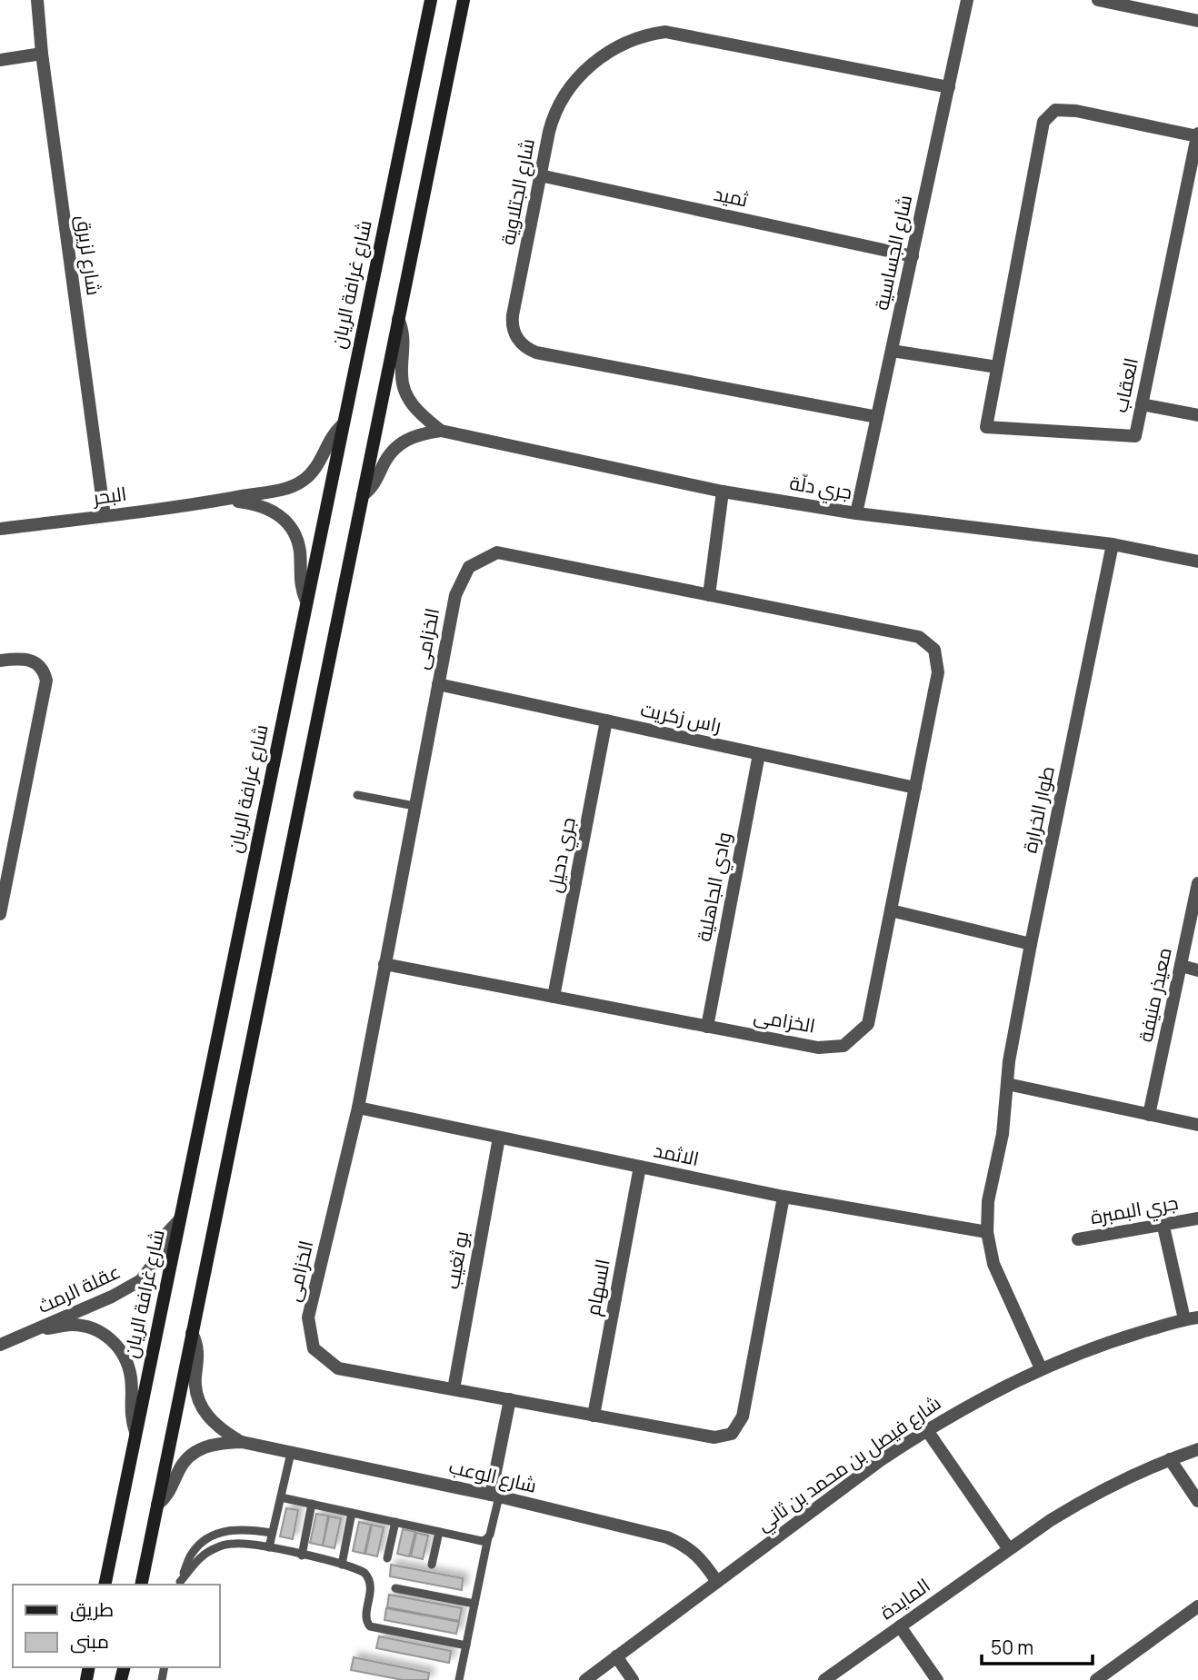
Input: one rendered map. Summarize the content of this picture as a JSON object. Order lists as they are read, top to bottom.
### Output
{
  "streets": {
    "main road": ["شارع غرافة الريان"],
    "street": [
      "شارع الجتلاوية",
      "ثميد",
      "شارع الجساسية",
      "شارع لزيرق",
      "العقاب",
      "جري دلّة",
      "البحر",
      "الخزامى",
      "راس زكريت",
      "طوار الخرارة",
      "جري دحيل",
      "وادي الجاهلية",
      "معيذر منيفة",
      "الاثمد",
      "جري البمبرة",
      "بو ثغيب",
      "السهام",
      "عقلة الرمث",
      "شارع فيصل بن محمد بن ثاني",
      "شارع الوعب",
      "المايدة"
    ]
  },
  "crossings": [
    ["شارع الجتلاوية", "ثميد"],
    ["شارع الجتلاوية", "شارع الجساسية"],
    ["ثميد", "شارع الجساسية"],
    ["شارع الجساسية", "جري دلّة"],
    ["شارع لزيرق", "البحر"],
    ["شارع غرافة الريان", "البحر"],
    ["شارع غرافة الريان", "عقلة الرمث"],
    ["جري دلّة", "طوار الخرارة"],
    ["الخزامى", "راس زكريت"],
    ["الخزامى", "جري دحيل"],
    ["الخزامى", "وادي الجاهلية"],
    ["الخزامى", "الاثمد"],
    ["الخزامى", "بو ثغيب"],
    ["الخزامى", "السهام"],
    ["راس زكريت", "جري دحيل"],
    ["راس زكريت", "وادي الجاهلية"],
    ["طوار الخرارة", "الاثمد"],
    ["طوار الخرارة", "شارع فيصل بن محمد بن ثاني"],
    ["الاثمد", "بو ثغيب"],
    ["الاثمد", "السهام"],
    ["شارع فيصل بن محمد بن ثاني", "شارع الوعب"]
  ],
  "legend": ["طريق", "مبنى"],
  "scale_bar": "50 m"
}
